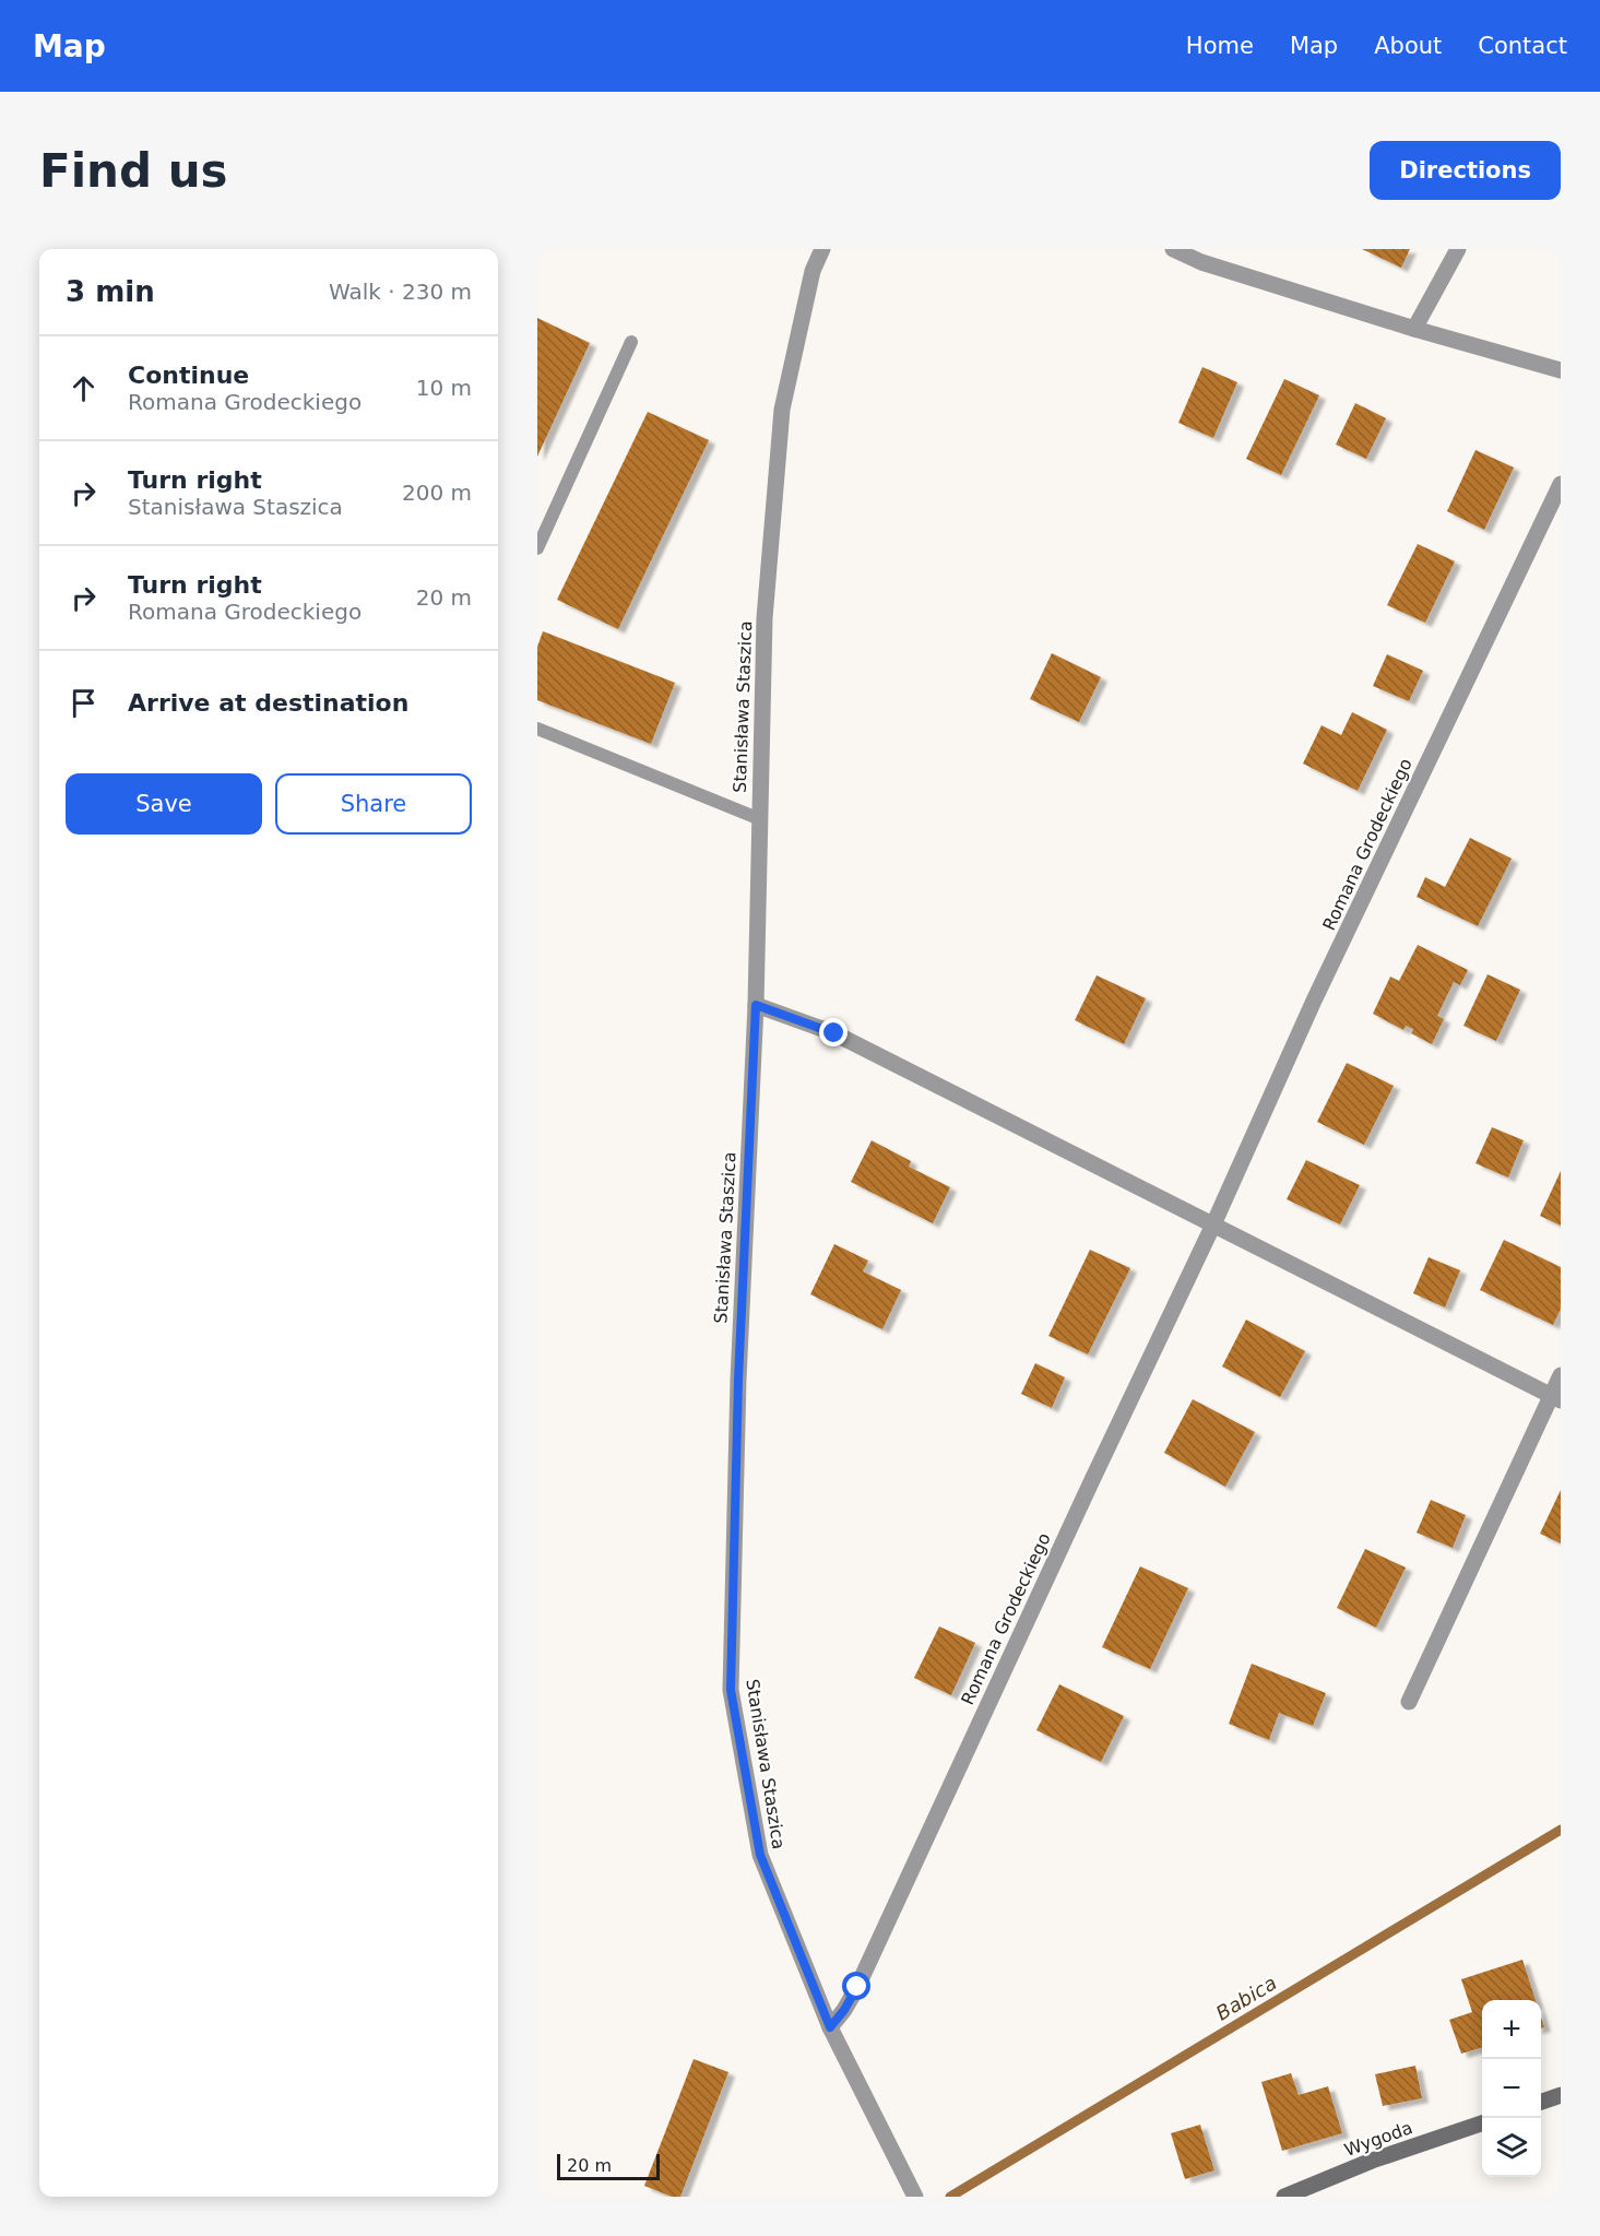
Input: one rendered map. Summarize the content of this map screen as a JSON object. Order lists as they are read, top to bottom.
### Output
{
  "streets": {
    "street": ["Stanisława Staszica", "Romana Grodeckiego", "Wygoda"]
  },
  "crossings": [
    ["Stanisława Staszica", "Romana Grodeckiego"]
  ],
  "water": ["Babica"],
  "scale_bar": "20 m",
  "page": {
    "header": "Map",
    "nav": [
      "Home",
      "Map",
      "About",
      "Contact"
    ],
    "buttons": [
      "Directions",
      ["Save", "Share"]
    ],
    "title": "Find us",
    "heading": ["3 min", "Walk · 230 m"],
    "list": [
      ["Continue", "Romana Grodeckiego", "10 m"],
      ["Turn right", "Stanisława Staszica", "200 m"],
      ["Turn right", "Romana Grodeckiego", "20 m"],
      "Arrive at destination"
    ],
    "map_buttons": ["+", "−"],
    "scale": "20 m"
  }
}
